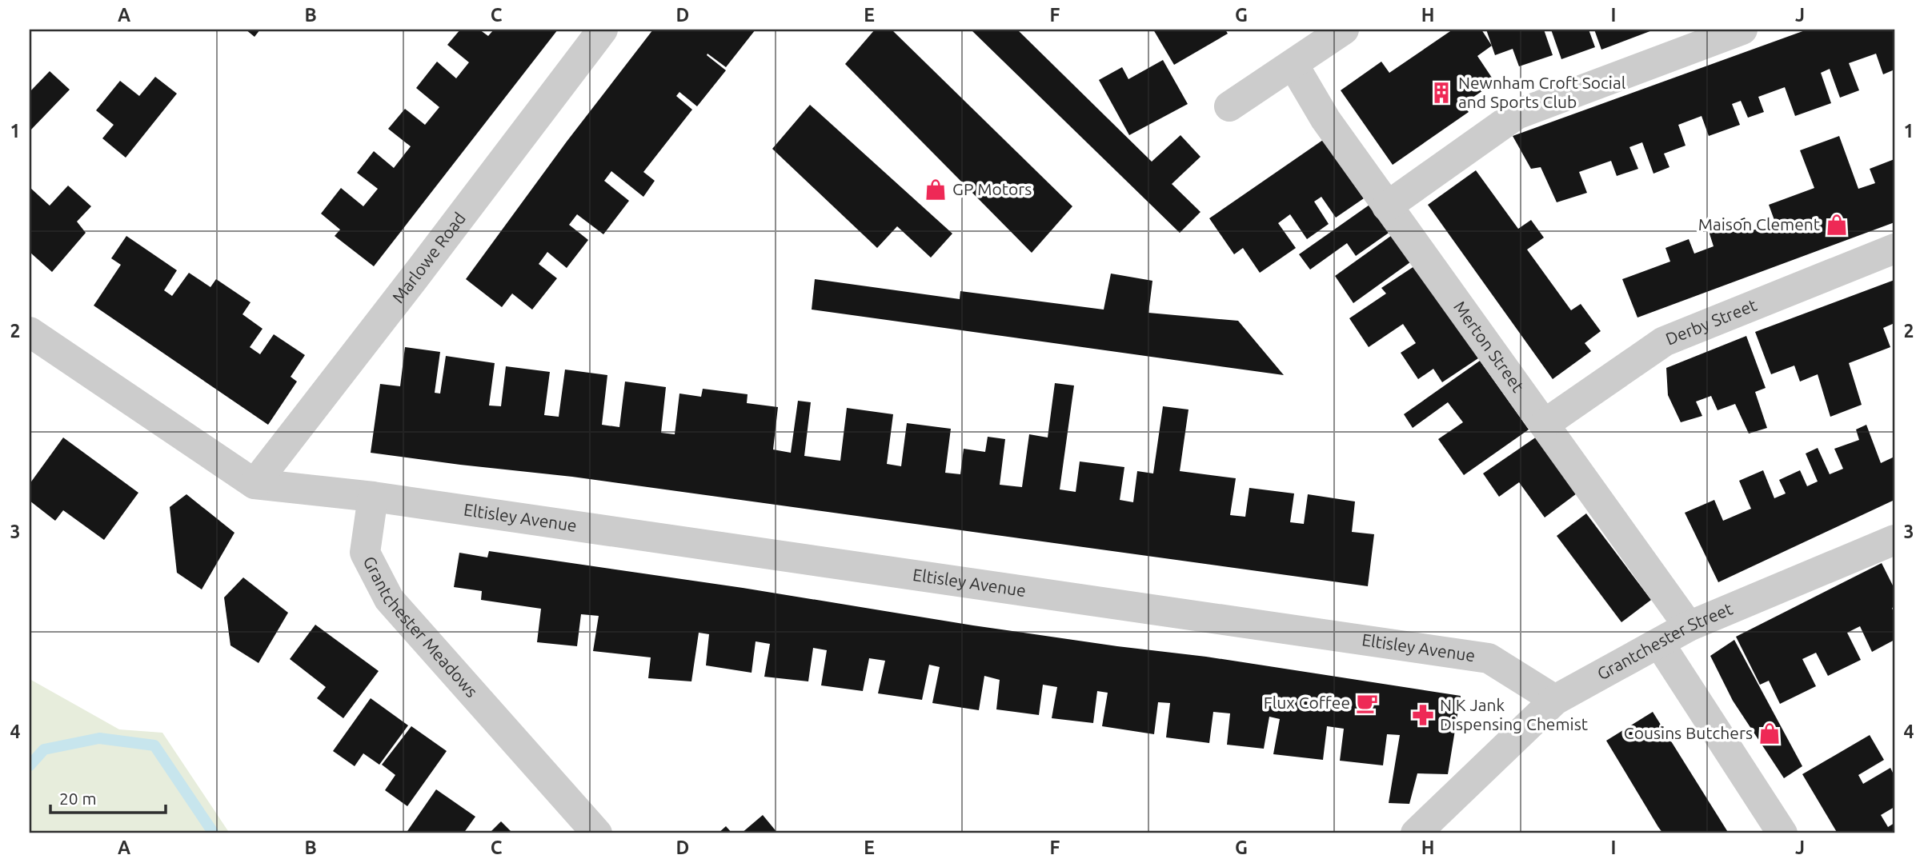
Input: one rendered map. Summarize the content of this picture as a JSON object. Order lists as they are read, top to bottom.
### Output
{
  "streets": {
    "street": [
      "Marlowe Road",
      "Derby Street",
      "Merton Street",
      "Eltisley Avenue",
      "Grantchester Meadows",
      "Grantchester Street"
    ]
  },
  "crossings": [
    ["Derby Street", "Merton Street"],
    ["Merton Street", "Grantchester Street"],
    ["Eltisley Avenue", "Grantchester Meadows"],
    ["Eltisley Avenue", "Grantchester Street"]
  ],
  "places": {
    "building": ["Newnham Croft Social and Sports Club"],
    "shop": ["GP Motors", "Maison Clement", "Cousins Butchers"],
    "cafe": ["Flux Coffee"],
    "pharmacy": ["N K Jank Dispensing Chemist"]
  },
  "scale_bar": "20 m",
  "grid": {
    "columns": [
      "A",
      "B",
      "C",
      "D",
      "E",
      "F",
      "G",
      "H",
      "I",
      "J"
    ],
    "rows": [
      "1",
      "2",
      "3",
      "4"
    ]
  }
}
